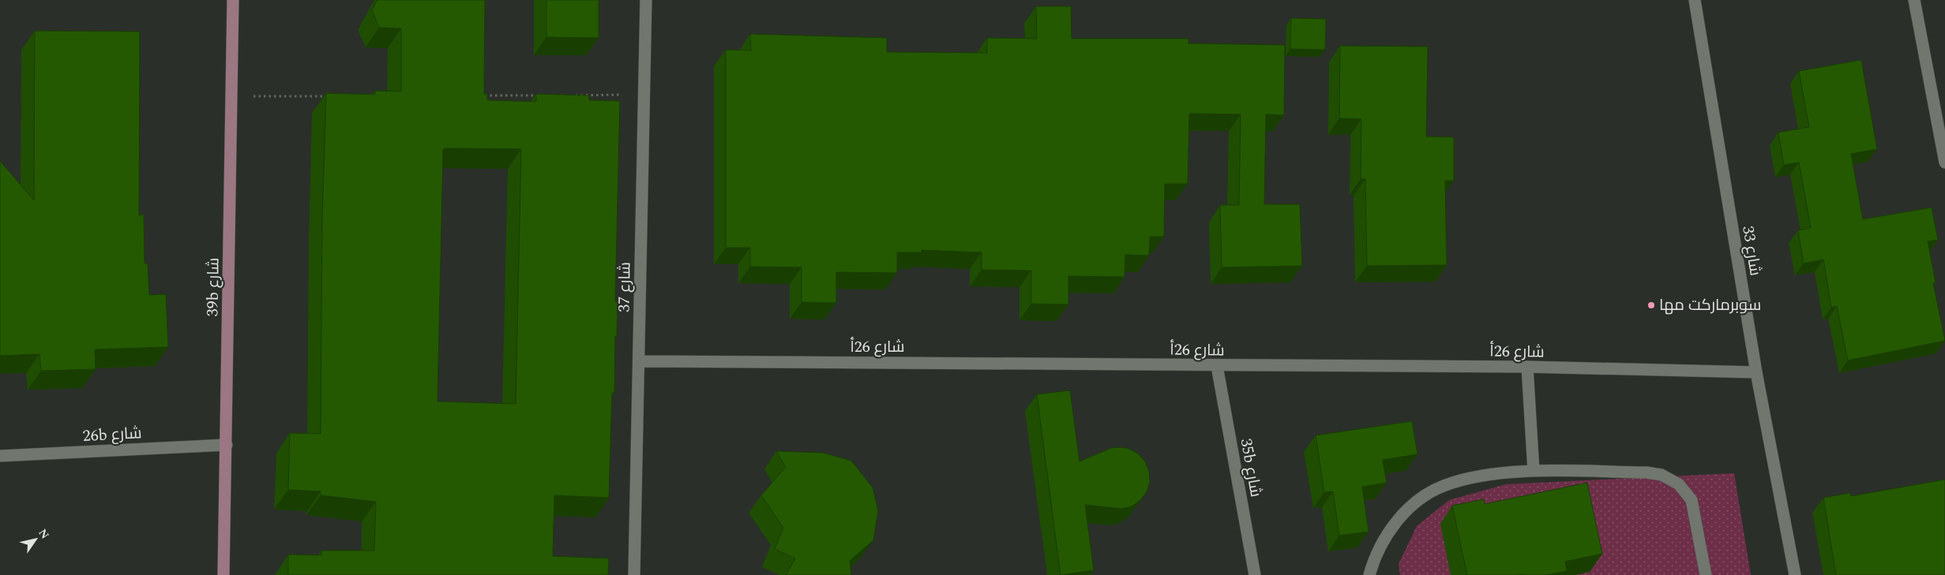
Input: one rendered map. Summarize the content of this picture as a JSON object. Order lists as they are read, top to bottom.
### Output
{
  "streets": {
    "street": [
      "شارع 33",
      "39b شارع",
      "شارع 37",
      "شارع 26أ",
      "26b شارع",
      "35b شارع"
    ]
  },
  "crossings": [
    ["شارع 33", "شارع 26أ"],
    ["39b شارع", "26b شارع"],
    ["شارع 37", "شارع 26أ"],
    ["شارع 26أ", "35b شارع"]
  ],
  "places": ["سوبرماركت مها"],
  "north": "top right"
}
